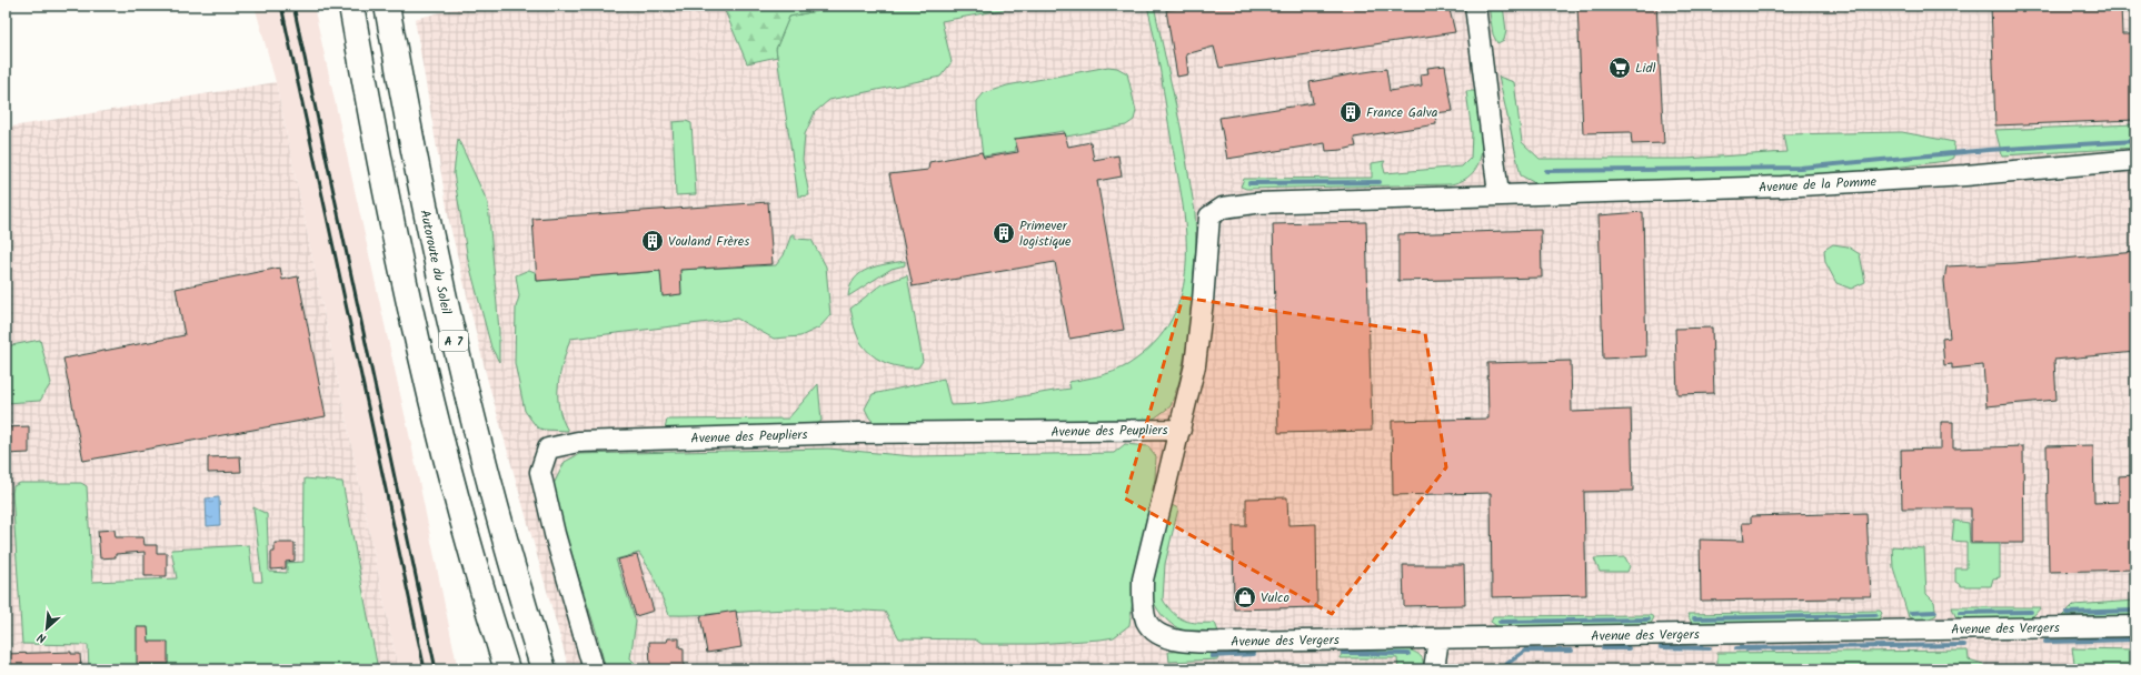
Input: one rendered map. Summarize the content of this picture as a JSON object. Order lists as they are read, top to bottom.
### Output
{
  "streets": {
    "highway": ["Autoroute du Soleil", "A 7"],
    "street": ["Avenue de la Pomme", "Avenue des Peupliers", "Avenue des Vergers"]
  },
  "crossings": [
    ["Avenue de la Pomme", "Avenue des Peupliers"],
    ["Avenue de la Pomme", "Avenue des Vergers"],
    ["Avenue des Peupliers", "Avenue des Vergers"]
  ],
  "places": {
    "supermarket": ["Lidl"],
    "building": ["France Galva", "Primever logistique", "Vouland Frères"],
    "shop": ["Vulco"]
  },
  "north": "bottom left"
}
